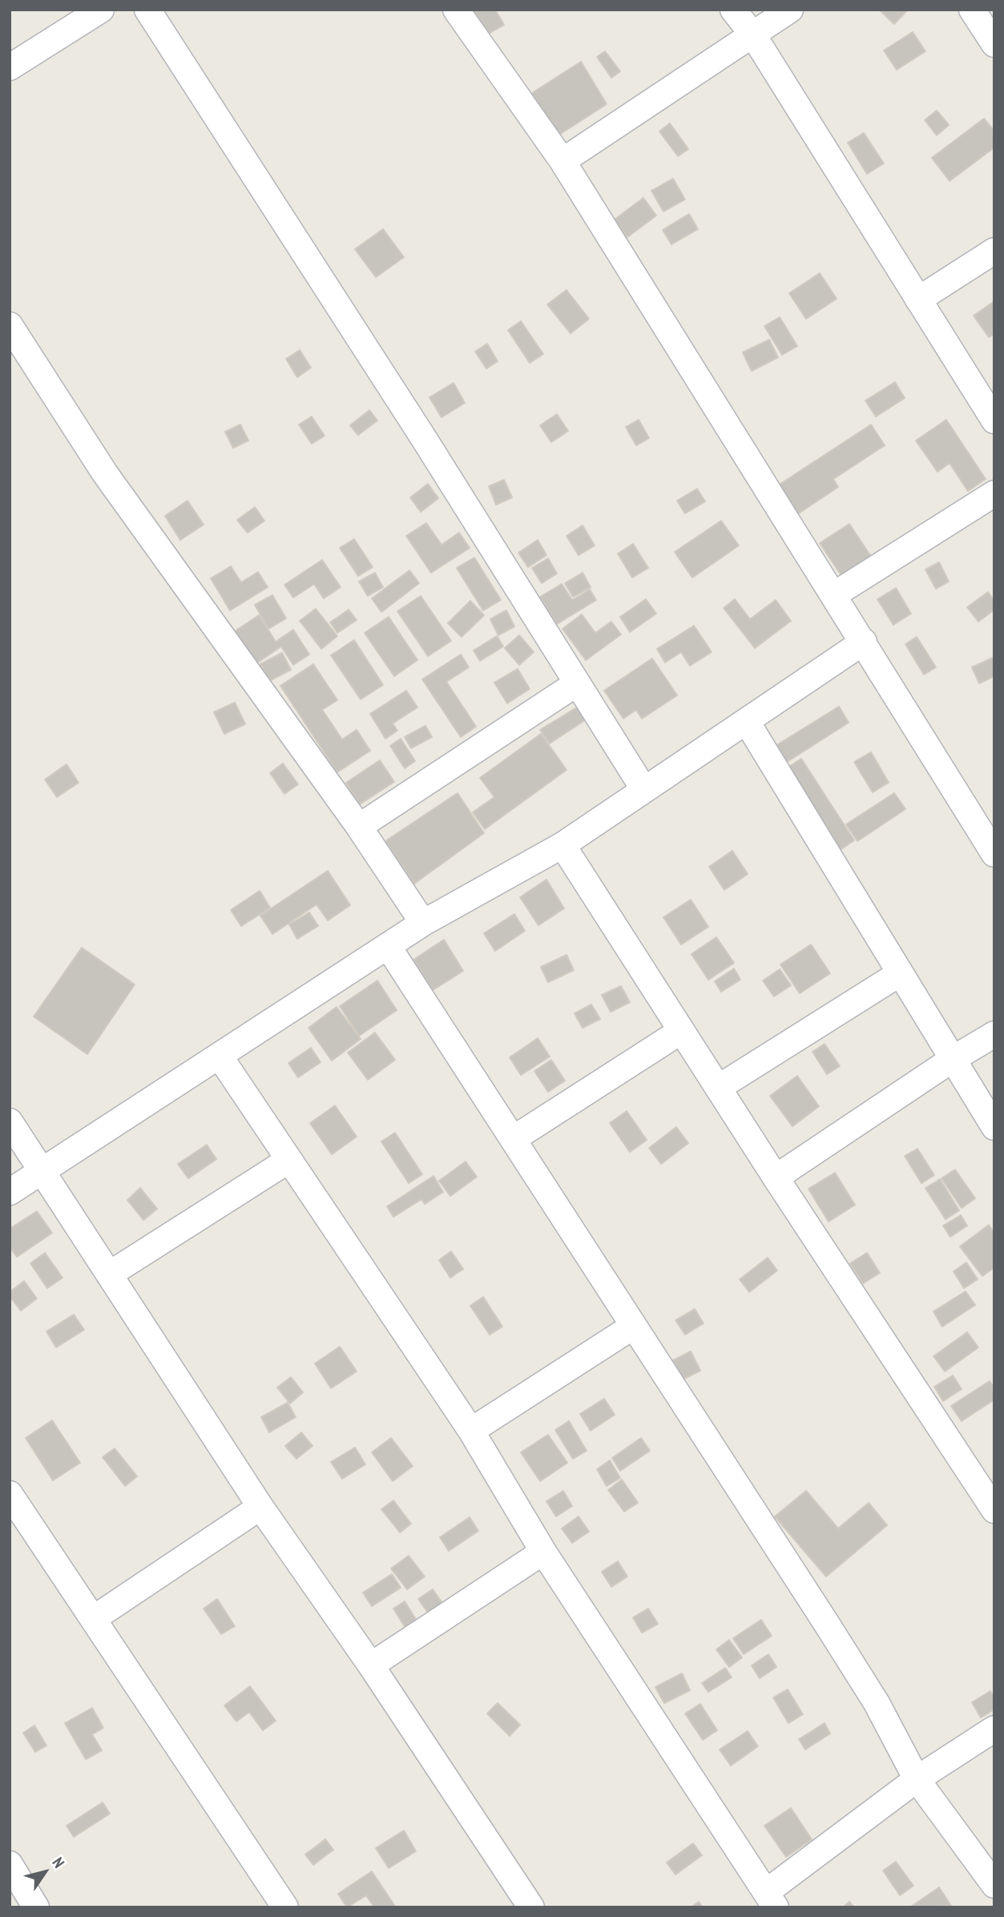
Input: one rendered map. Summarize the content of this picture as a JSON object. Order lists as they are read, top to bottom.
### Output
{
  "north": "top right"
}
